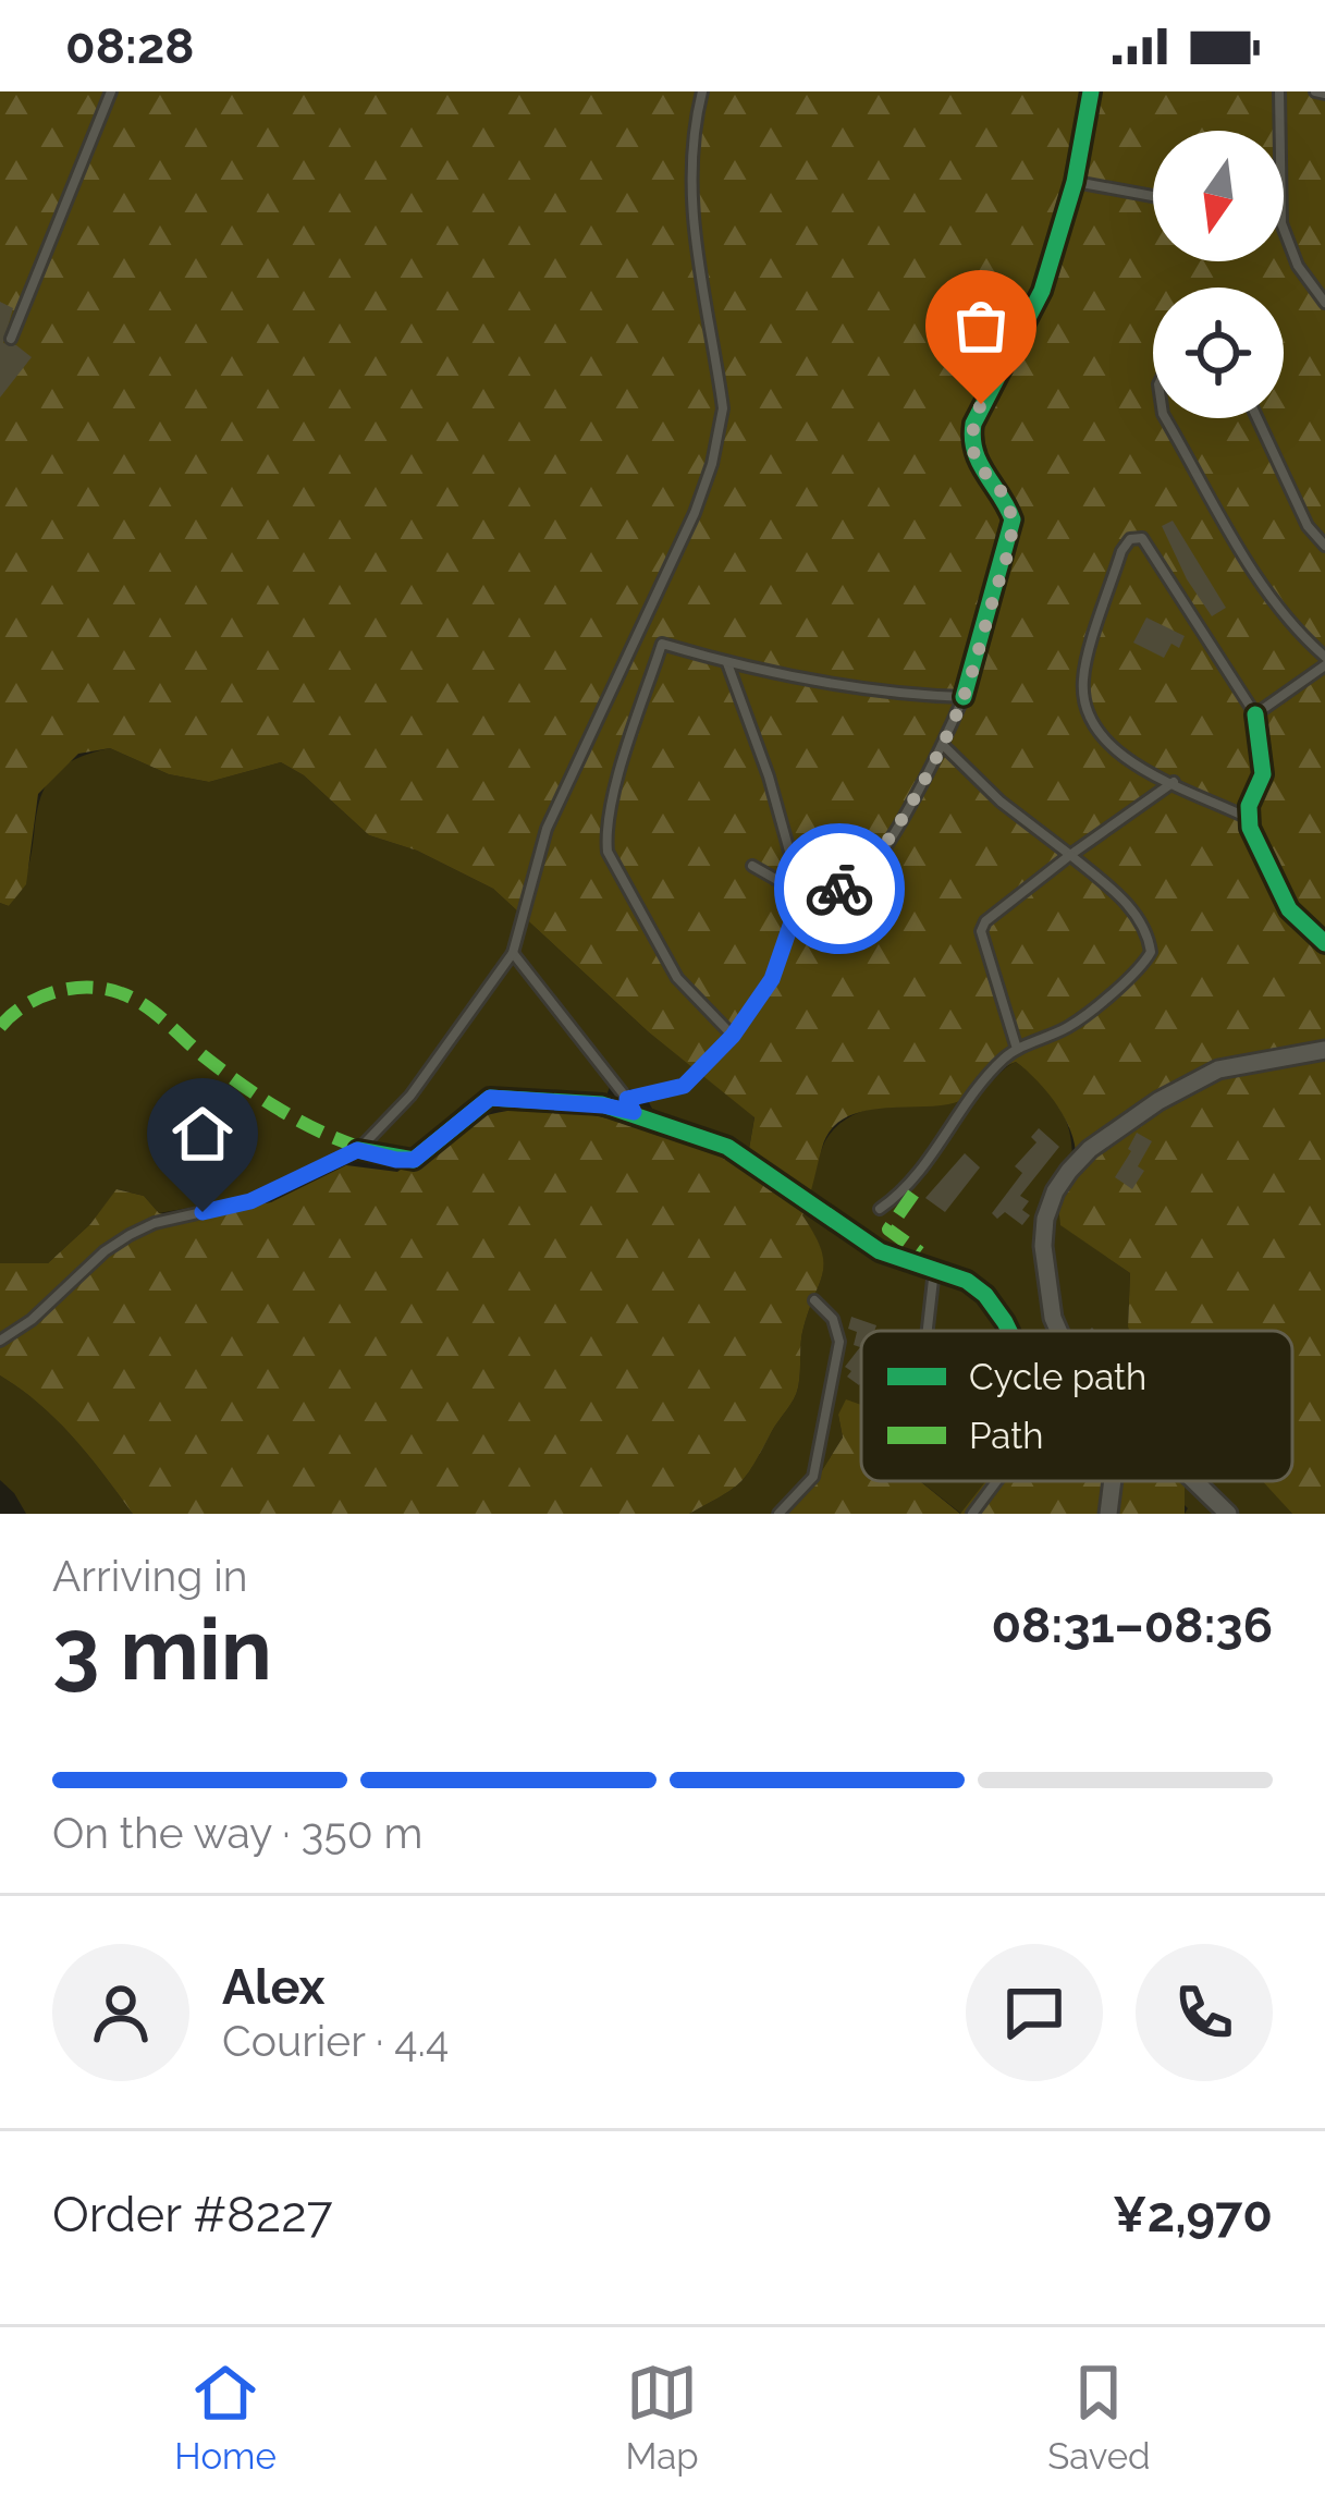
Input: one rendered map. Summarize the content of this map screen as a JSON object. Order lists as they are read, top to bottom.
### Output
{
  "legend": ["Cycle path", "Path"],
  "north": "bottom",
  "page": {
    "status": "08:28",
    "heading": ["3 min", "Arriving in", "08:31–08:36"],
    "panel": [
      "Alex",
      "Courier · 4.4",
      "Order #8227",
      "¥2,970"
    ],
    "bar": "On the way · 350 m",
    "tabs": ["Home", "Map", "Saved"]
  }
}
